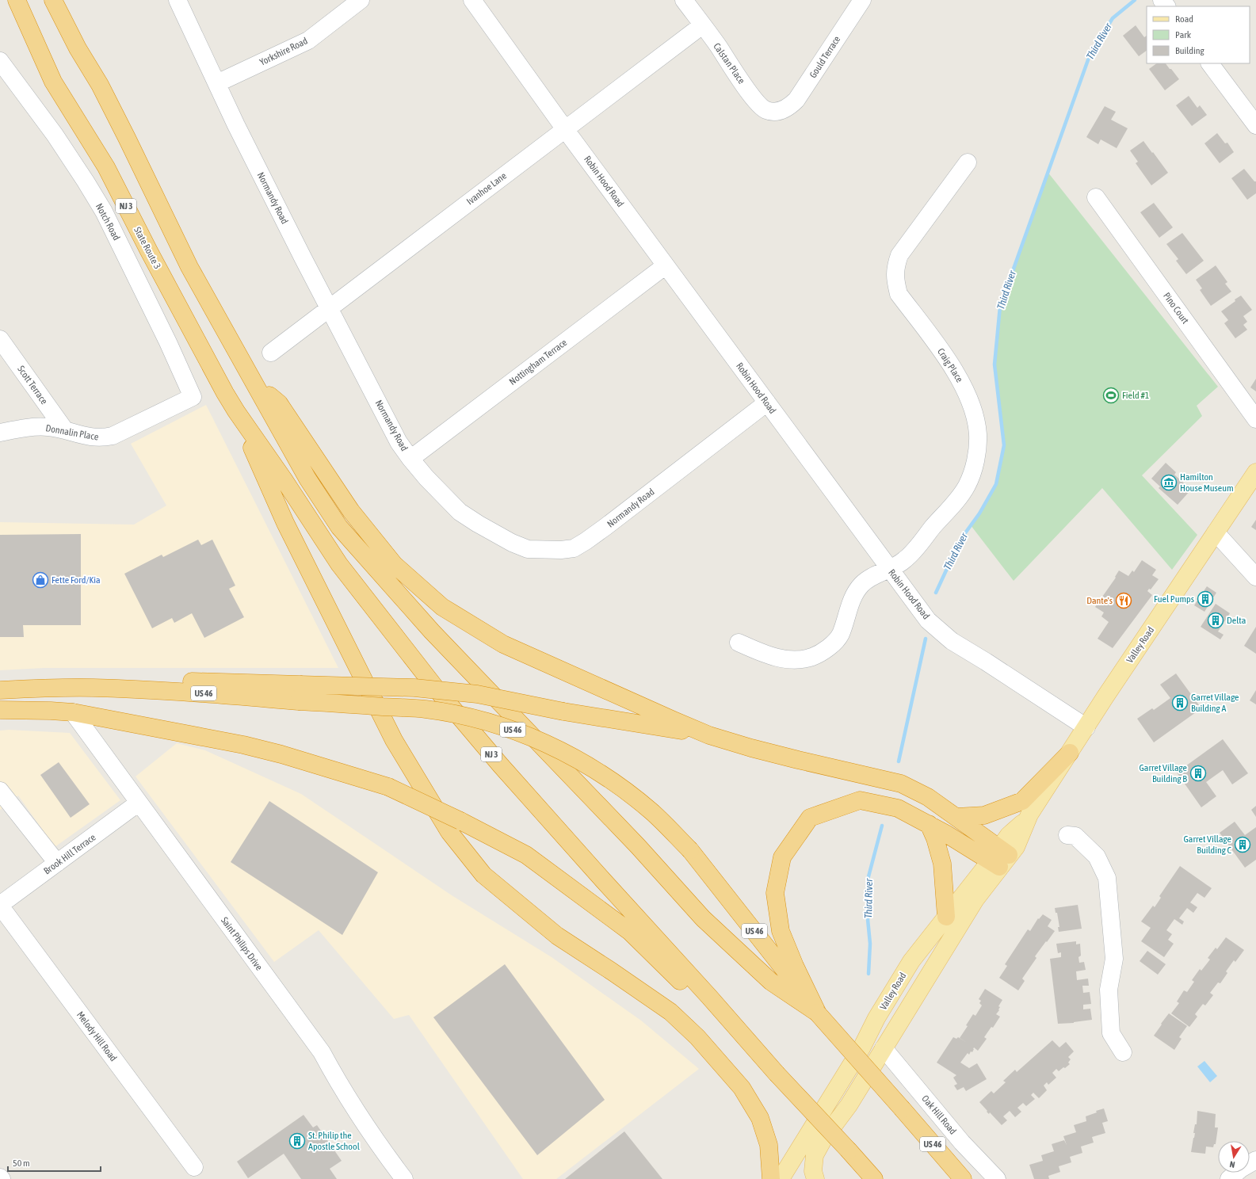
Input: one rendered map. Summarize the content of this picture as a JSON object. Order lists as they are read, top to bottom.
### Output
{
  "streets": {
    "highway": ["NJ 3", "State Route 3", "US 46"],
    "main road": ["Valley Road"],
    "street": [
      "Yorkshire Road",
      "Gould Terrace",
      "Calstan Place",
      "Robin Hood Road",
      "Ivanhoe Lane",
      "Normandy Road",
      "Notch Road",
      "Pino Court",
      "Nottingham Terrace",
      "Craig Place",
      "Scott Terrace",
      "Donnalin Place",
      "Brook Hill Terrace",
      "Saint Philips Drive",
      "Melody Hill Road",
      "Oak Hill Road"
    ]
  },
  "crossings": [
    ["Yorkshire Road", "Normandy Road"],
    ["Gould Terrace", "Calstan Place"],
    ["Calstan Place", "Ivanhoe Lane"],
    ["Robin Hood Road", "Ivanhoe Lane"],
    ["Robin Hood Road", "Normandy Road"],
    ["Robin Hood Road", "Nottingham Terrace"],
    ["Robin Hood Road", "Craig Place"],
    ["Robin Hood Road", "Valley Road"],
    ["Ivanhoe Lane", "Normandy Road"],
    ["Normandy Road", "Nottingham Terrace"],
    ["NJ 3", "State Route 3"],
    ["Notch Road", "Donnalin Place"],
    ["Scott Terrace", "Donnalin Place"],
    ["Valley Road", "Oak Hill Road"],
    ["Brook Hill Terrace", "Saint Philips Drive"],
    ["Brook Hill Terrace", "Melody Hill Road"]
  ],
  "water": ["Third River"],
  "places": {
    "sports": ["Field #1"],
    "museum": ["Hamilton House Museum"],
    "shop": ["Fette Ford/Kia"],
    "building": [
      "Fuel Pumps",
      "Delta",
      "Garret Village Building A",
      "Garret Village Building B",
      "Garret Village Building C",
      "St. Philip the Apostle School"
    ],
    "restaurant": ["Dante's"]
  },
  "legend": ["Road", "Park", "Building"],
  "scale_bar": "50 m",
  "north": "bottom"
}
